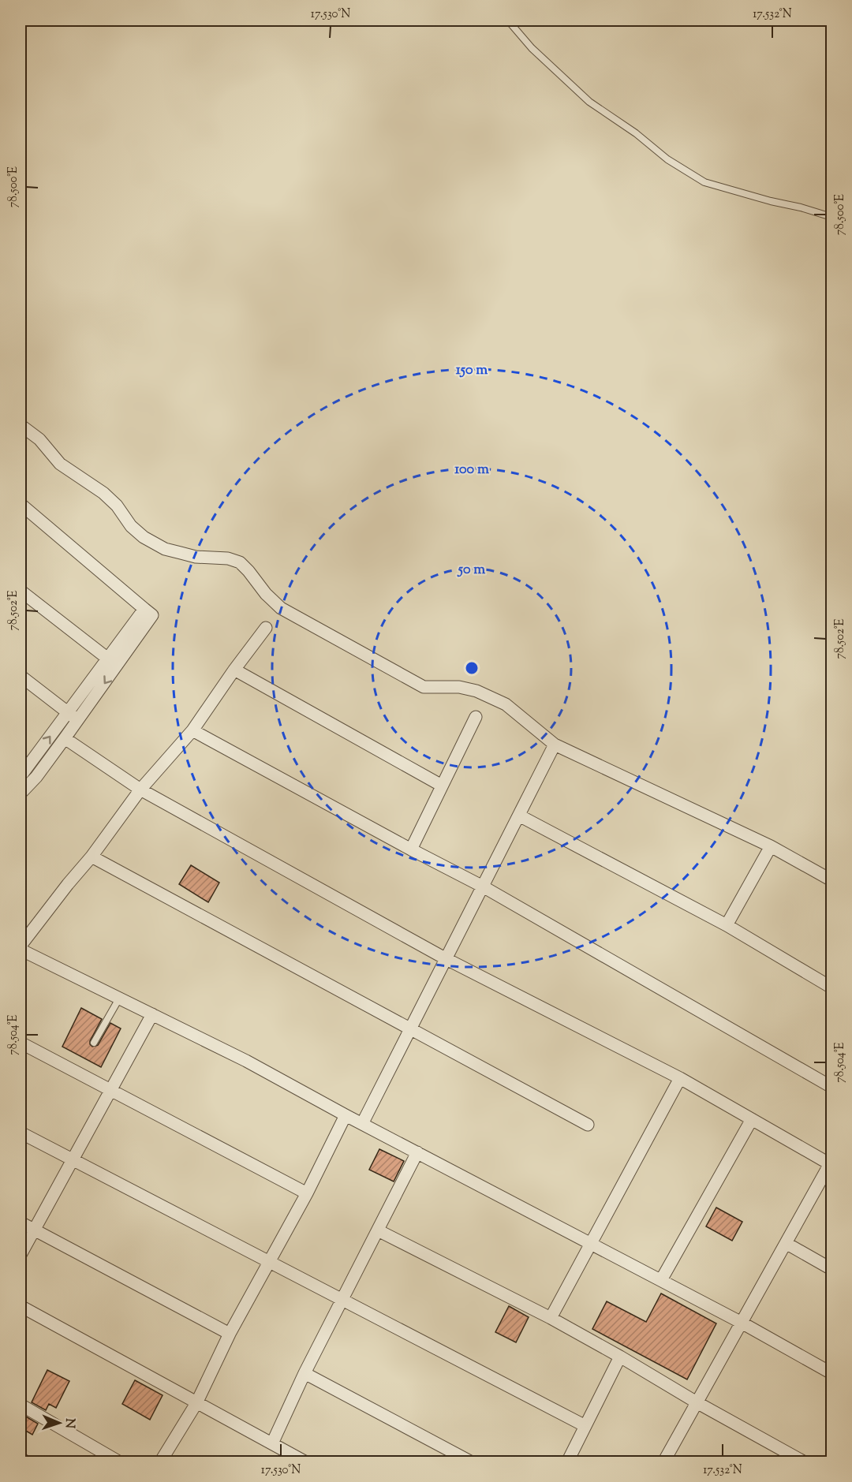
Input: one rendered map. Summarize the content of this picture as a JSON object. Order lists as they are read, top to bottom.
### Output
{
  "north": "right",
  "coordinates": [
    "17.530°N",
    "17.532°N",
    "78.500°E",
    "78.502°E",
    "78.504°E"
  ],
  "rings": ["150 m", "100 m", "50 m"]
}
